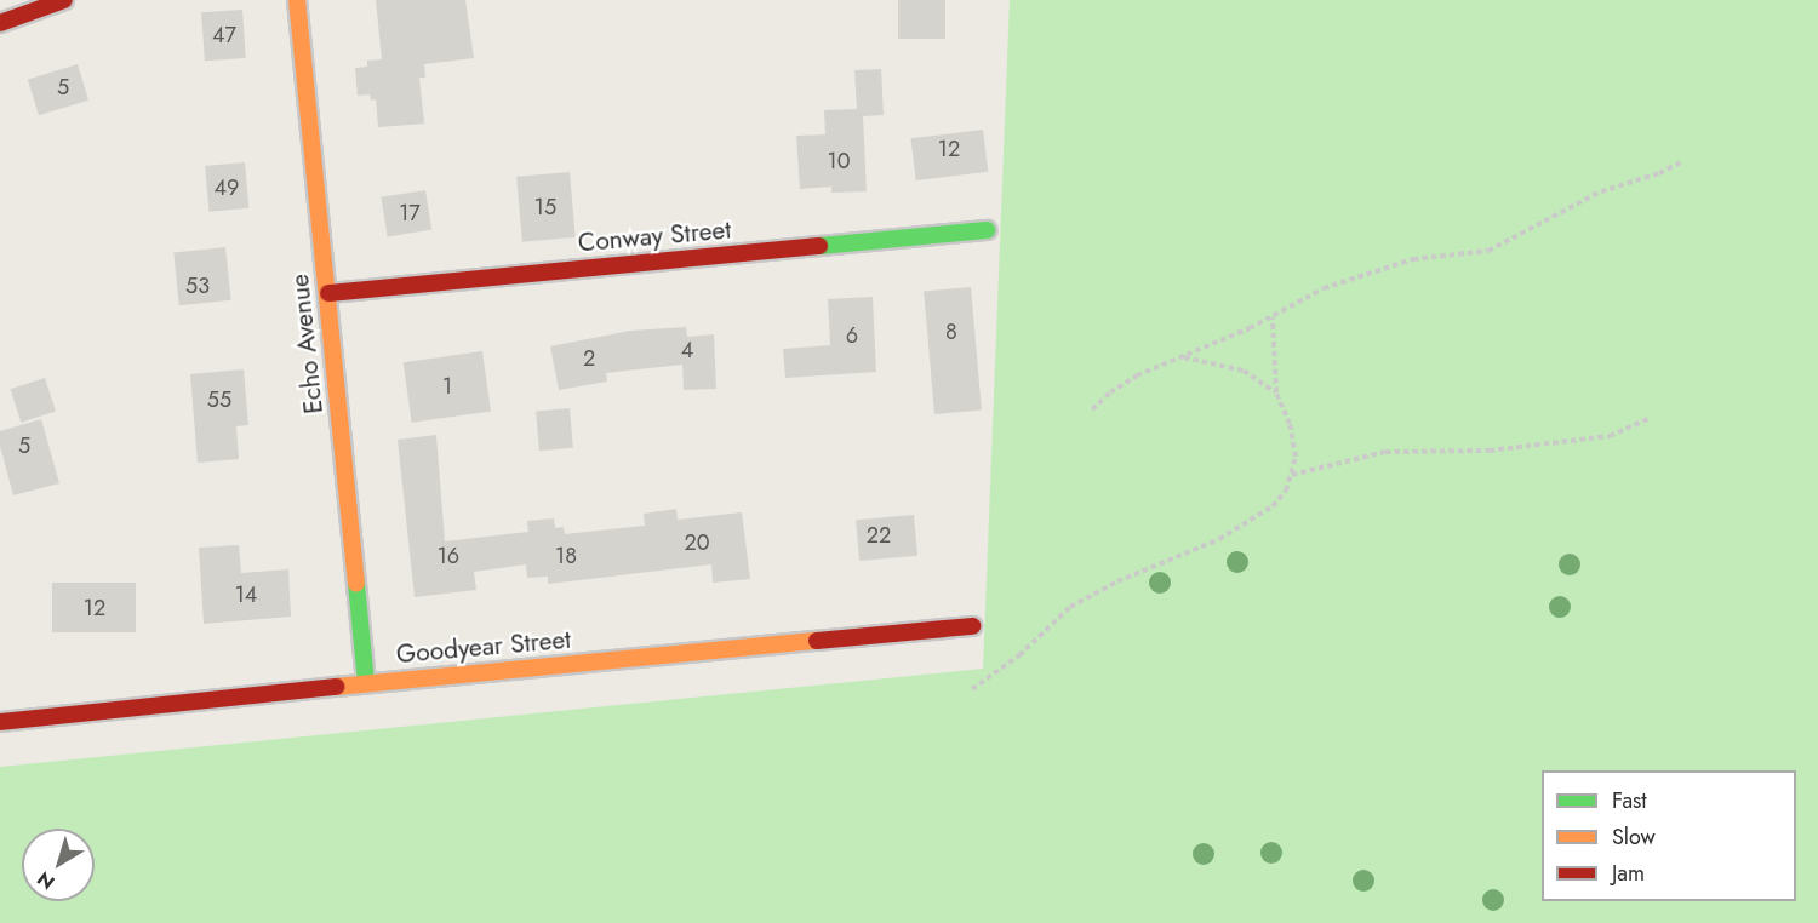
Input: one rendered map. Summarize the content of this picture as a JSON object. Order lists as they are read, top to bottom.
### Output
{
  "streets": {
    "street": ["Conway Street", "Echo Avenue", "Goodyear Street"]
  },
  "crossings": [
    ["Conway Street", "Echo Avenue"],
    ["Echo Avenue", "Goodyear Street"]
  ],
  "house_numbers": [
    "47",
    "5",
    "12",
    "10",
    "49",
    "15",
    "17",
    "53",
    "8",
    "6",
    "4",
    "2",
    "1",
    "55",
    "5",
    "22",
    "20",
    "16",
    "18",
    "14",
    "12"
  ],
  "legend": ["Fast", "Slow", "Jam"],
  "north": "bottom left"
}
